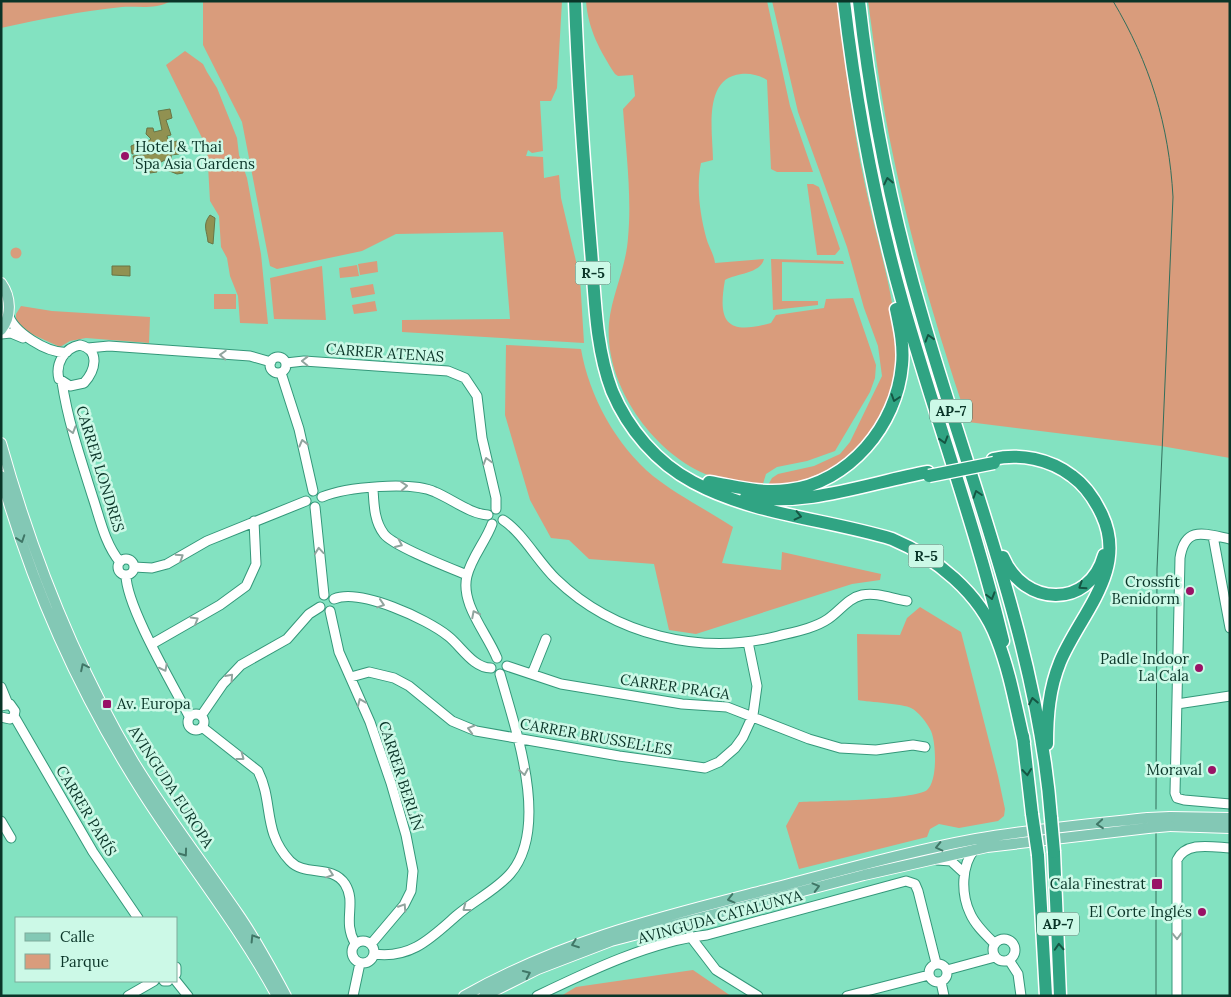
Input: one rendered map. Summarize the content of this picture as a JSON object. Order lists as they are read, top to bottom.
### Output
{
  "streets": {
    "highway": ["R-5", "AP-7"],
    "main road": ["AVINGUDA EUROPA"],
    "street": [
      "CARRER ATENAS",
      "CARRER LONDRES",
      "CARRER PRAGA",
      "CARRER BRUSSEL·LES",
      "CARRER BERLÍN",
      "CARRER PARÍS",
      "AVINGUDA CATALUNYA"
    ]
  },
  "crossings": [
    ["R-5", "AP-7"],
    ["CARRER PRAGA", "CARRER BRUSSEL·LES"],
    ["CARRER BRUSSEL·LES", "CARRER BERLÍN"]
  ],
  "one_way": ["CARRER ATENAS", "CARRER LONDRES", "CARRER BERLÍN"],
  "places": {
    "other": [
      "Hotel & Thai Spa Asia Gardens",
      "Crossfit Benidorm",
      "Padle Indoor La Cala",
      "Moraval",
      "El Corte Inglés"
    ],
    "transit": ["Av. Europa", "Cala Finestrat"]
  },
  "legend": ["Calle", "Parque"]
}
